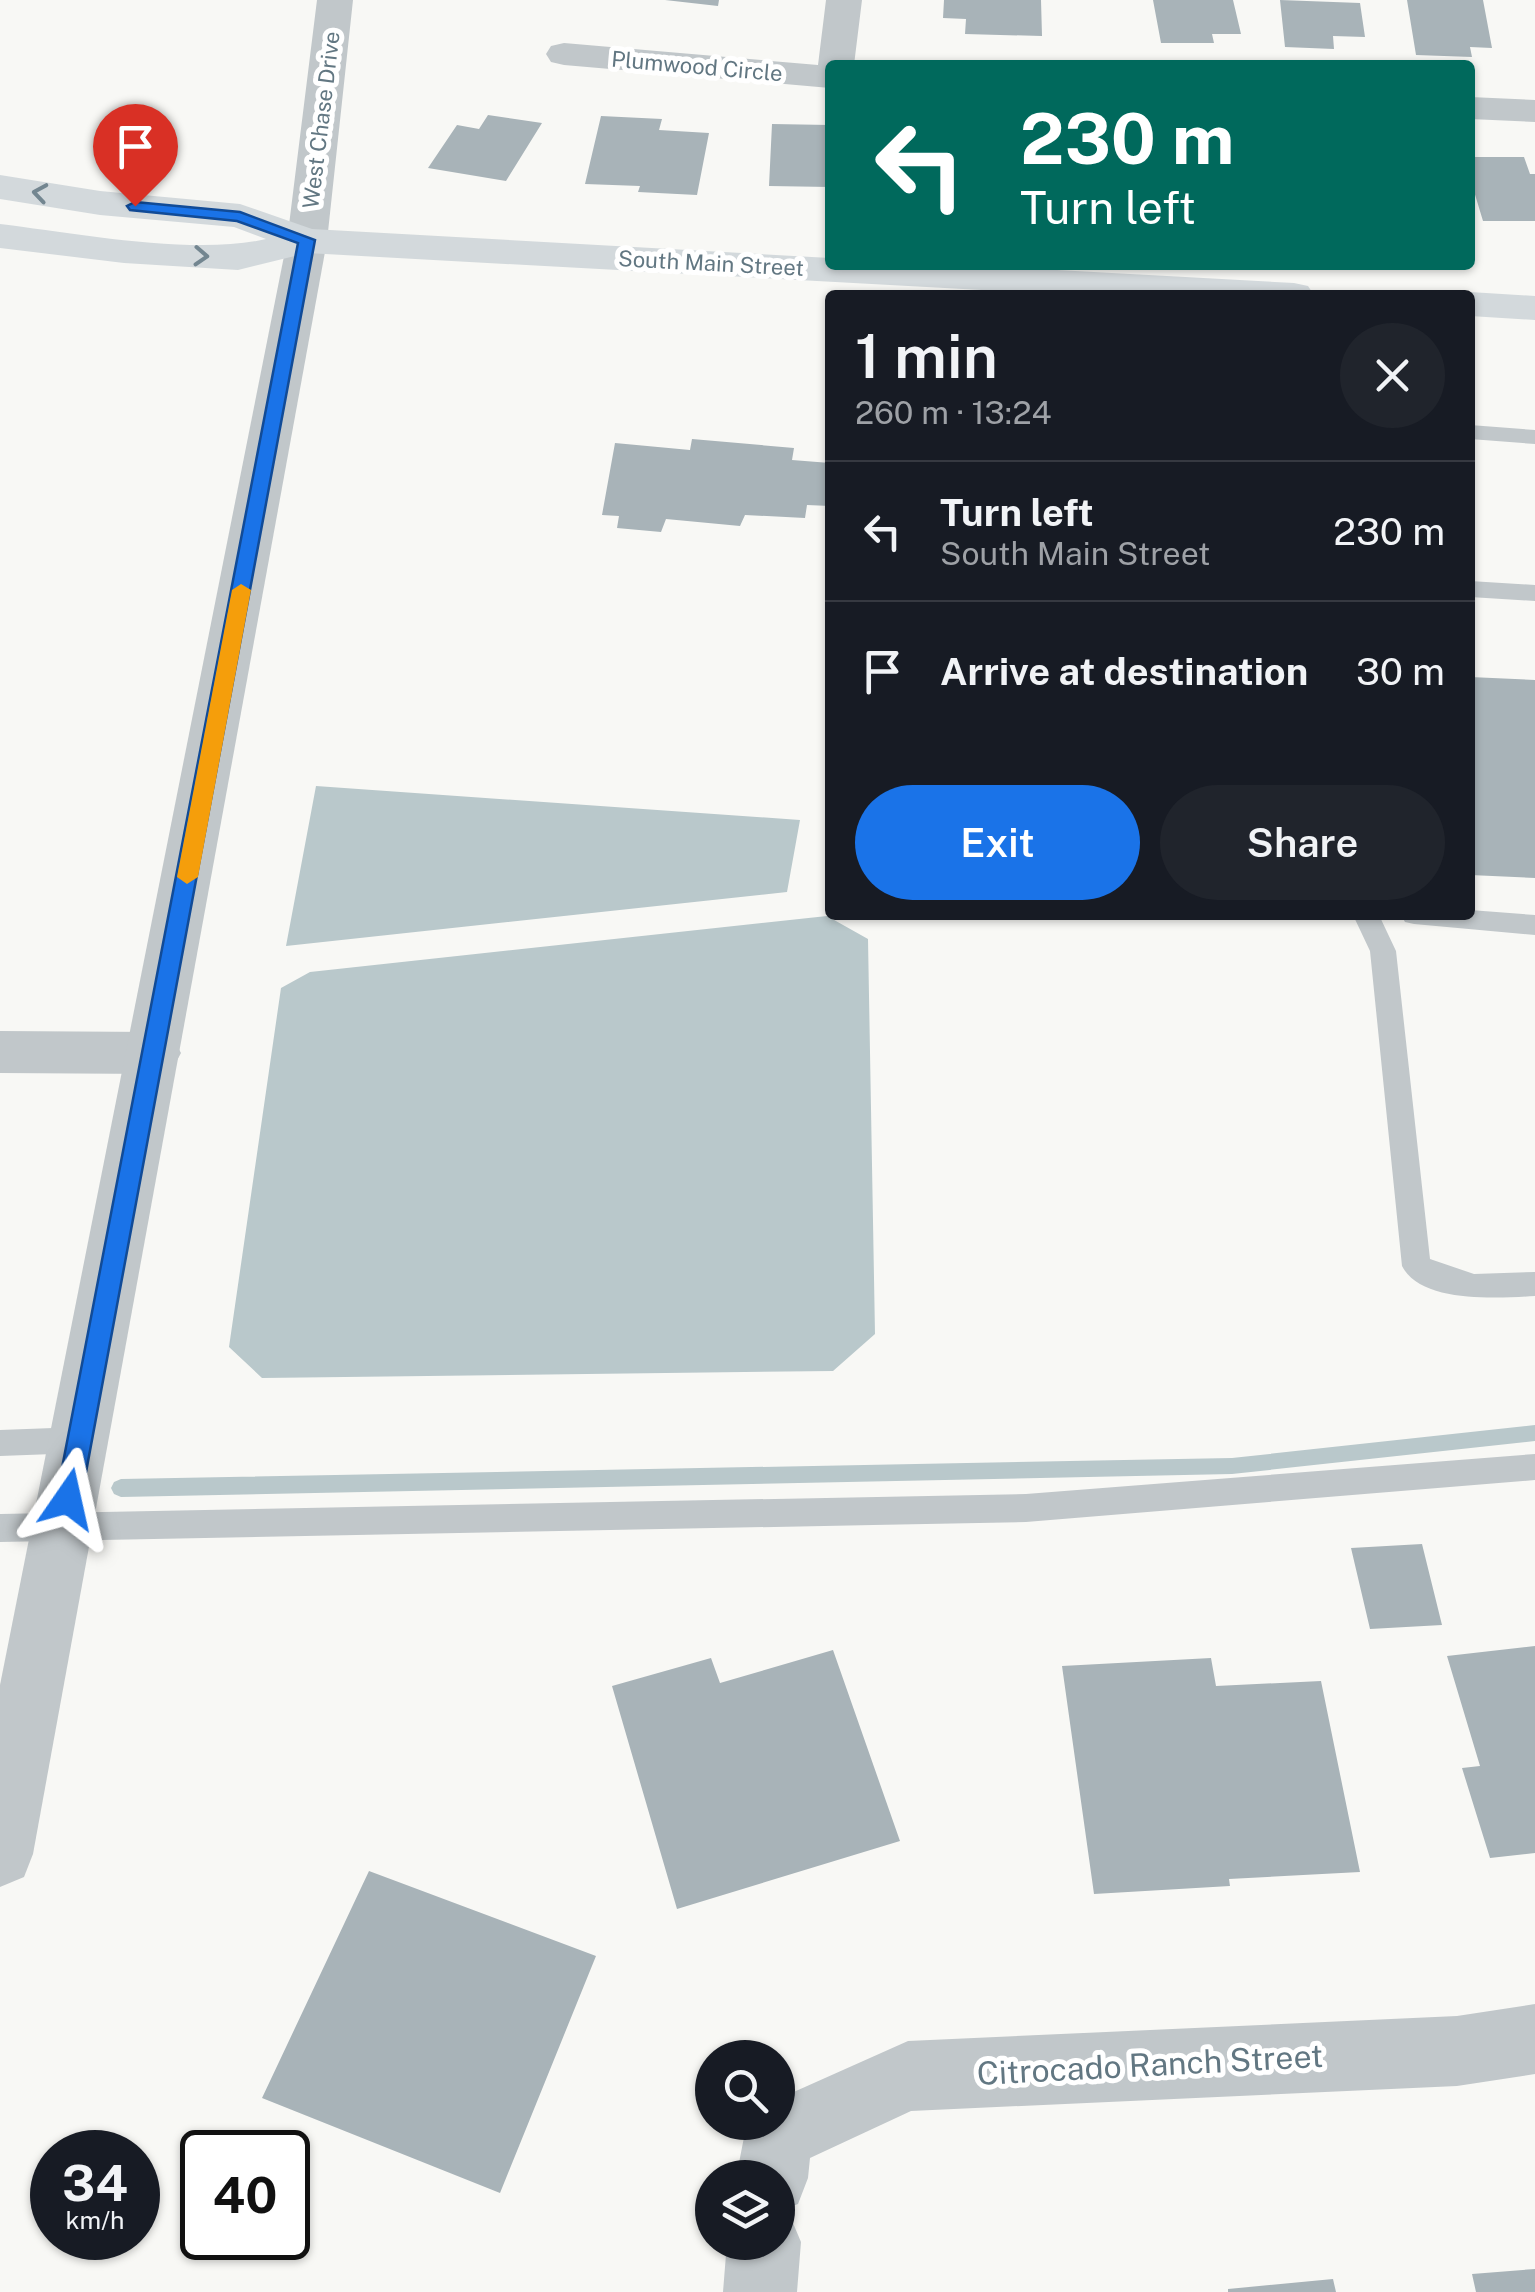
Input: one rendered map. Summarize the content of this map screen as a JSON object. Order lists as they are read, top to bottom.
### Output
{
  "streets": {
    "main road": ["South Main Street"],
    "street": ["Plumwood Circle", "West Chase Drive", "Citrocado Ranch Street"]
  },
  "crossings": [
    ["West Chase Drive", "South Main Street"]
  ],
  "page": {
    "turn": ["230 m", "Turn left"],
    "heading": ["1 min", "260 m · 13:24"],
    "list": [
      {
        "name": "Turn left",
        "note": "South Main Street",
        "value": "230 m"
      },
      {
        "name": "Arrive at destination",
        "value": "30 m"
      }
    ],
    "buttons": ["Exit", "Share"],
    "speed": "34 km/h",
    "limit": "40"
  }
}
